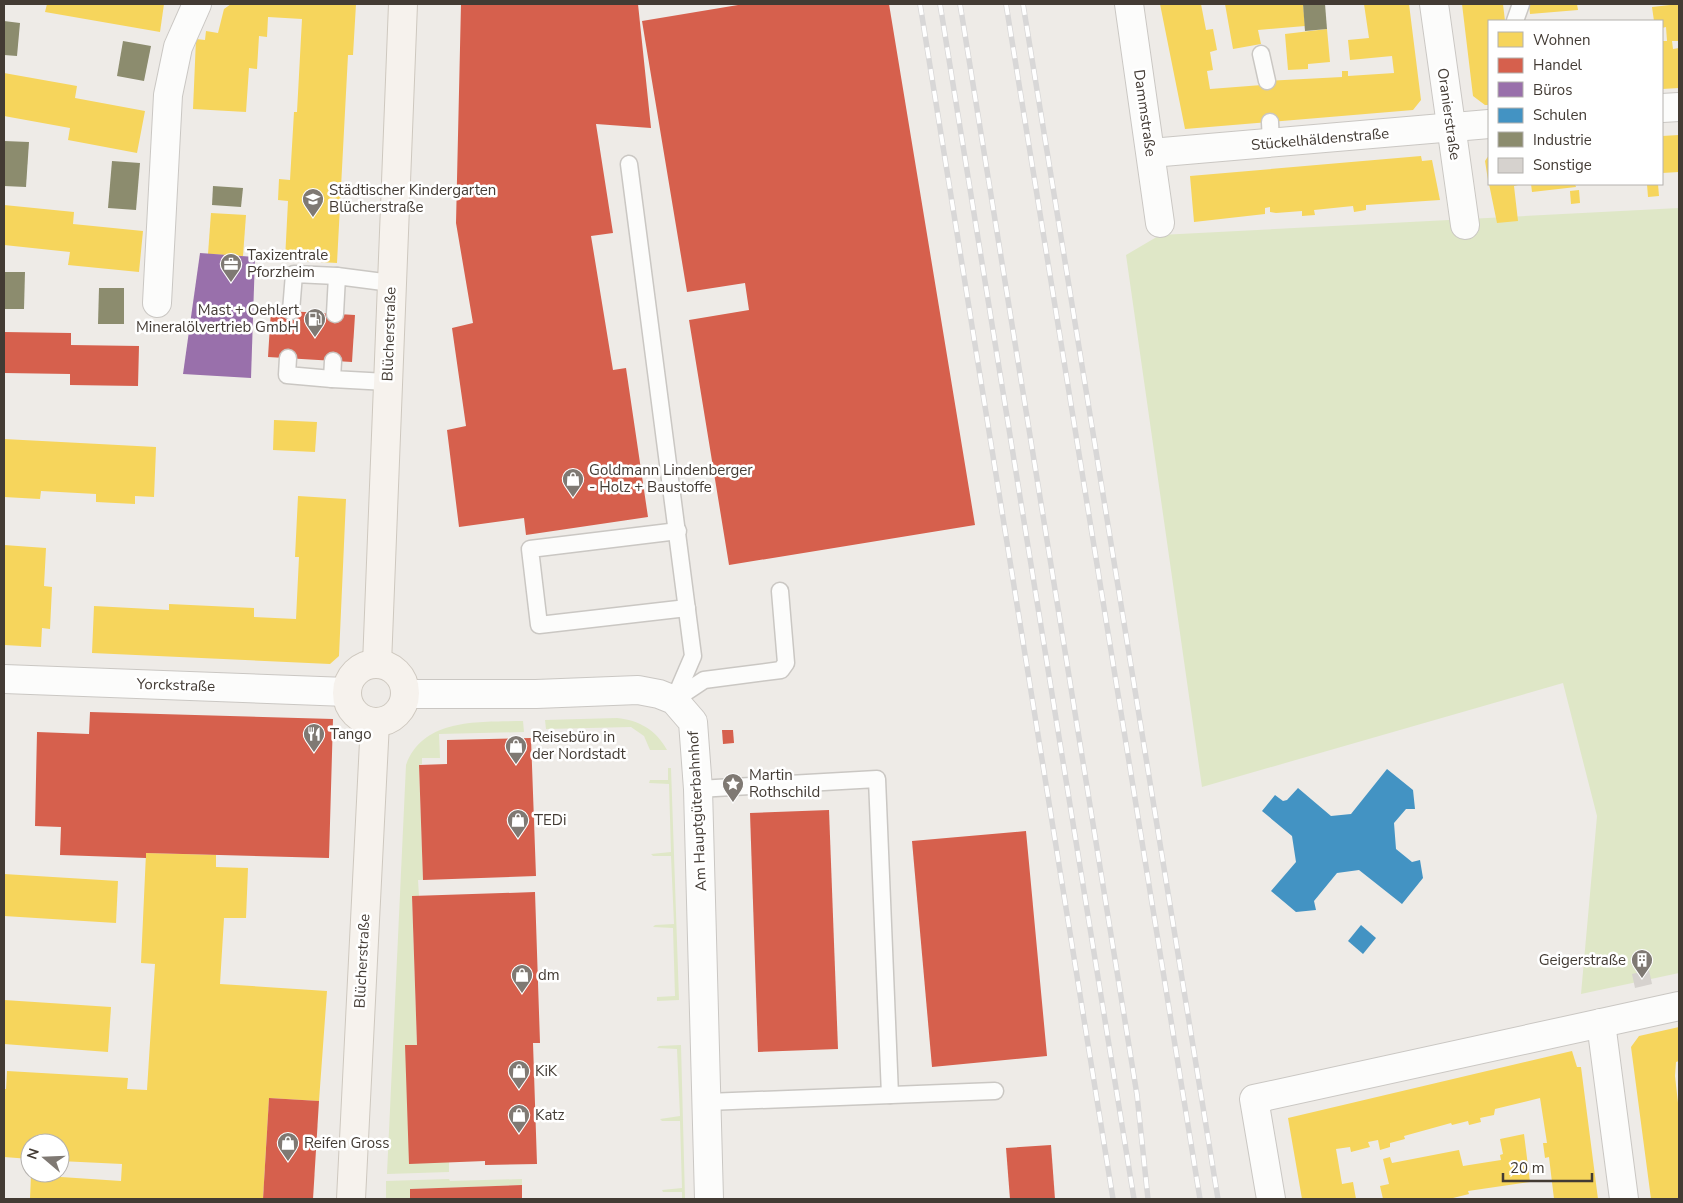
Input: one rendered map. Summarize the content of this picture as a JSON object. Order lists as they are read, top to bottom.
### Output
{
  "streets": {
    "main road": ["Blücherstraße"],
    "street": [
      "Dammstraße",
      "Oranierstraße",
      "Stückelhäldenstraße",
      "Yorckstraße",
      "Am Hauptgüterbahnhof"
    ]
  },
  "crossings": [
    ["Dammstraße", "Stückelhäldenstraße"],
    ["Oranierstraße", "Stückelhäldenstraße"],
    ["Blücherstraße", "Yorckstraße"]
  ],
  "places": {
    "school or university": ["Städtischer Kindergarten Blücherstraße"],
    "office": ["Taxizentrale Pforzheim"],
    "fuel station": ["Mast + Oehlert Mineralölvertrieb GmbH"],
    "shop": [
      "Goldmann Lindenberger - Holz + Baustoffe",
      "Reisebüro in der Nordstadt",
      "TEDi",
      "dm",
      "KiK",
      "Katz",
      "Reifen Gross"
    ],
    "restaurant": ["Tango"],
    "place": ["Martin Rothschild"],
    "building": ["Geigerstraße"]
  },
  "legend": [
    "Wohnen",
    "Handel",
    "Büros",
    "Schulen",
    "Industrie",
    "Sonstige"
  ],
  "scale_bar": "20 m",
  "north": "left"
}
